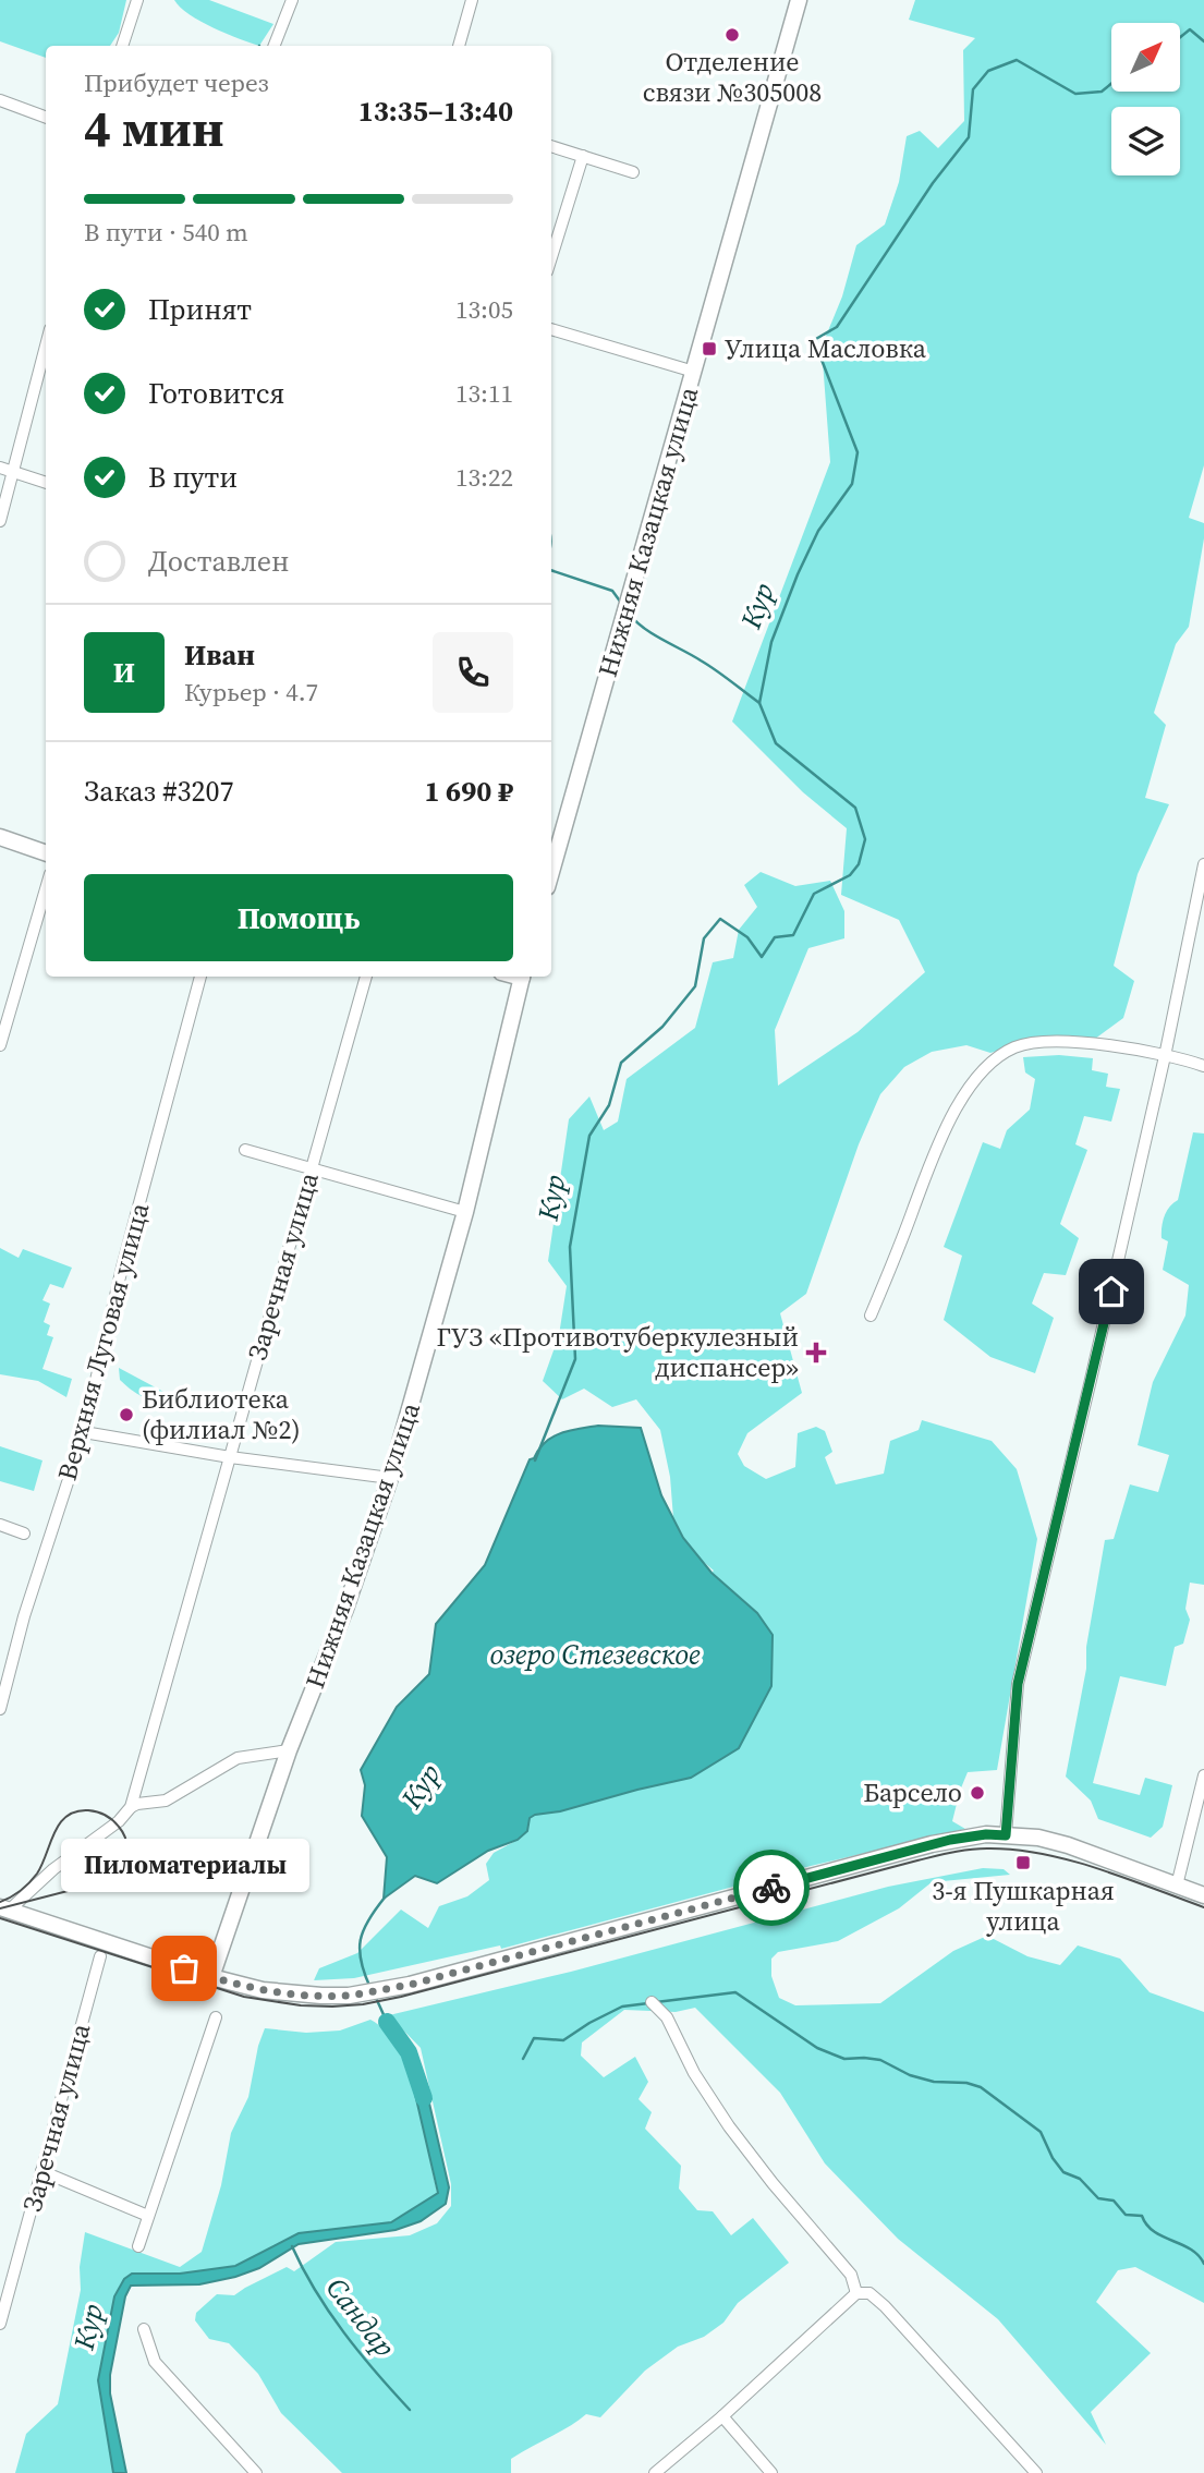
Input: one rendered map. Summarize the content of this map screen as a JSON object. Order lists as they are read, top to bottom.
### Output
{
  "streets": {
    "street": ["Нижняя Казацкая улица", "Заречная улица", "Верхняя Луговая улица"]
  },
  "water": ["Кур", "озеро Стезевское", "Сандар"],
  "places": {
    "other": [
      "Отделение связи №305008",
      "Библиотека (филиал №2)",
      "Барсело",
      "Пиломатериалы"
    ],
    "transit": ["Улица Масловка", "3-я Пушкарная улица"],
    "health": ["ГУЗ «Противотуберкулезный диспансер»"]
  },
  "north": "top right",
  "page": {
    "heading": ["4 мин", "Прибудет через", "13:35–13:40"],
    "panel": [
      "Иван",
      "Курьер · 4.7",
      "Заказ #3207",
      "1 690 ₽"
    ],
    "bar": "В пути · 540 m",
    "list": [
      ["Принят", "13:05"],
      ["Готовится", "13:11"],
      ["В пути", "13:22"],
      "Доставлен"
    ],
    "round": "И",
    "buttons": "Помощь",
    "bubble": "Пиломатериалы"
  }
}
